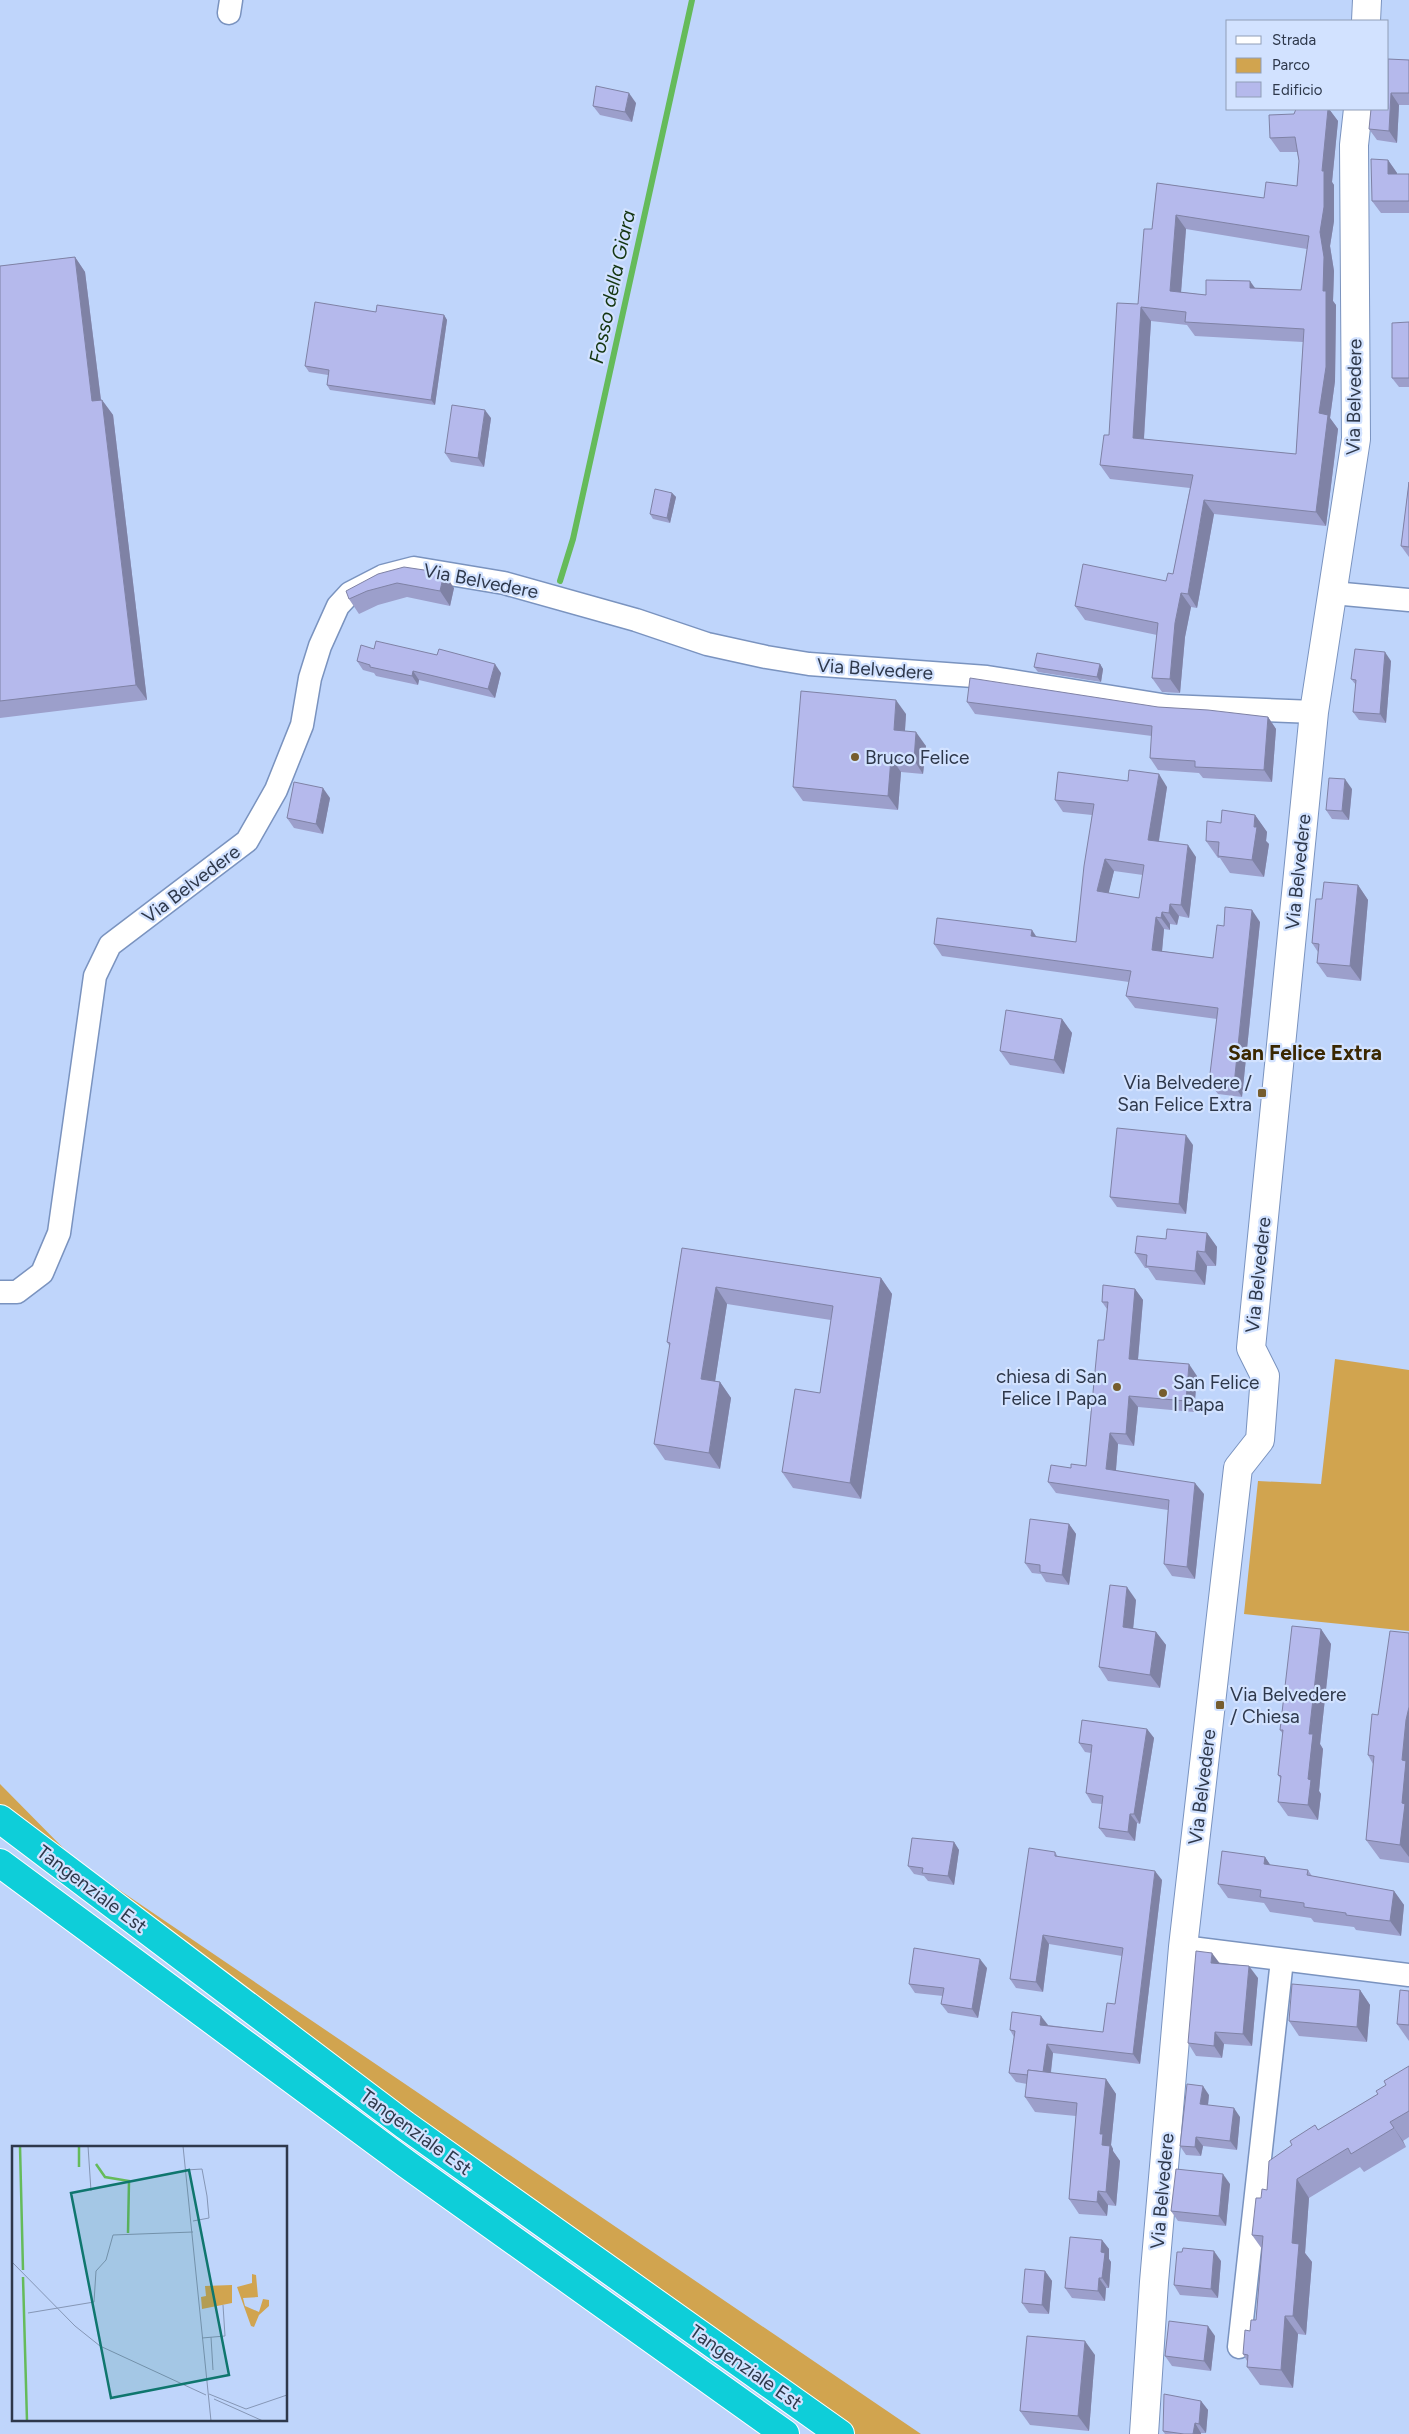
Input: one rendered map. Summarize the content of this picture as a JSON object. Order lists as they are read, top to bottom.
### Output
{
  "streets": {
    "highway": ["Tangenziale Est"],
    "street": ["Via Belvedere"]
  },
  "districts": ["San Felice Extra"],
  "water": ["Fosso della Giara"],
  "places": {
    "other": ["Bruco Felice", "chiesa di San Felice I Papa", "San Felice I Papa"],
    "transit": ["Via Belvedere / San Felice Extra", "Via Belvedere / Chiesa"]
  },
  "legend": ["Strada", "Parco", "Edificio"]
}
